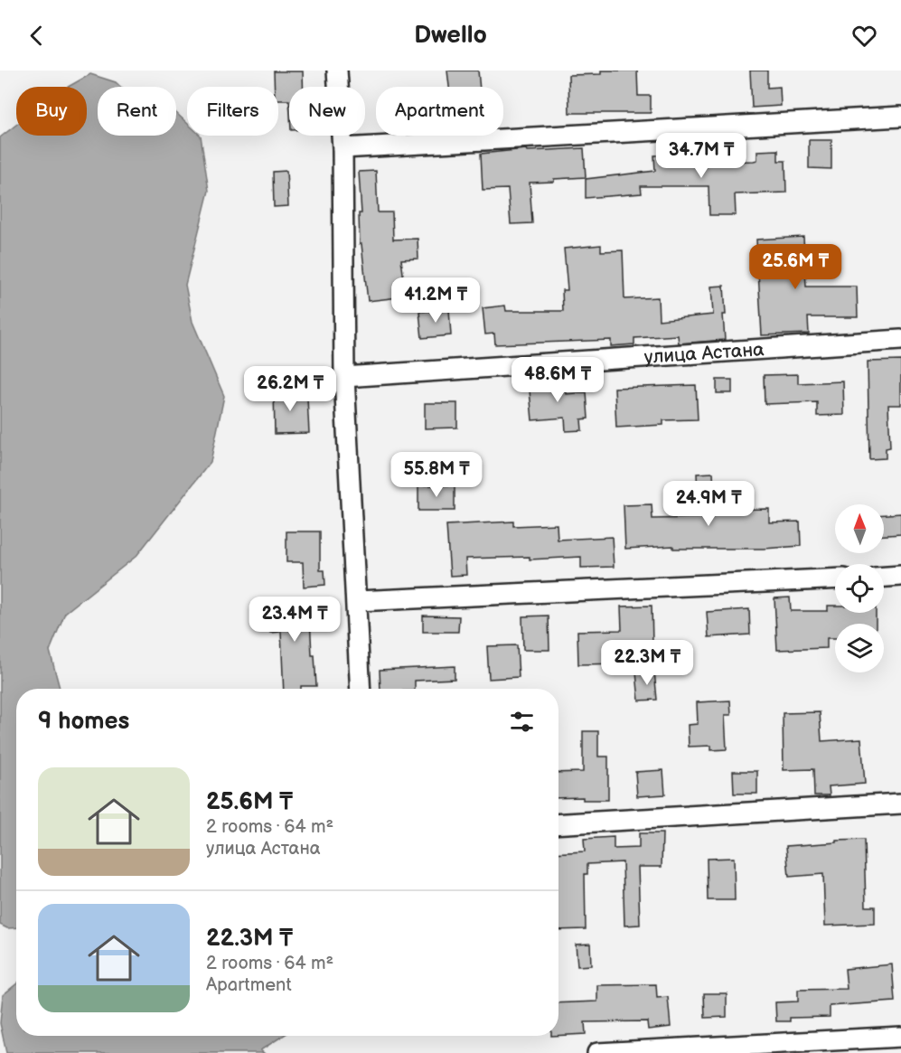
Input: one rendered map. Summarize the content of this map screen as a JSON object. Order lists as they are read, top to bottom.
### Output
{
  "streets": {
    "street": ["улица Астана"]
  },
  "north": "top",
  "page": {
    "header": "Dwello",
    "chip": [
      "Buy",
      "Rent",
      "Filters",
      "New",
      "Apartment"
    ],
    "price": [
      "34.7M ₸",
      "25.6M ₸",
      "41.2M ₸",
      "48.6M ₸",
      "26.2M ₸",
      "55.8M ₸",
      "24.9M ₸",
      "23.4M ₸",
      "22.3M ₸"
    ],
    "heading": "9 homes",
    "list": [
      {
        "name": "25.6M ₸",
        "note": "2 rooms · 64 m² · улица Астана"
      },
      {
        "name": "22.3M ₸",
        "note": "2 rooms · 64 m² · Apartment"
      }
    ]
  }
}
